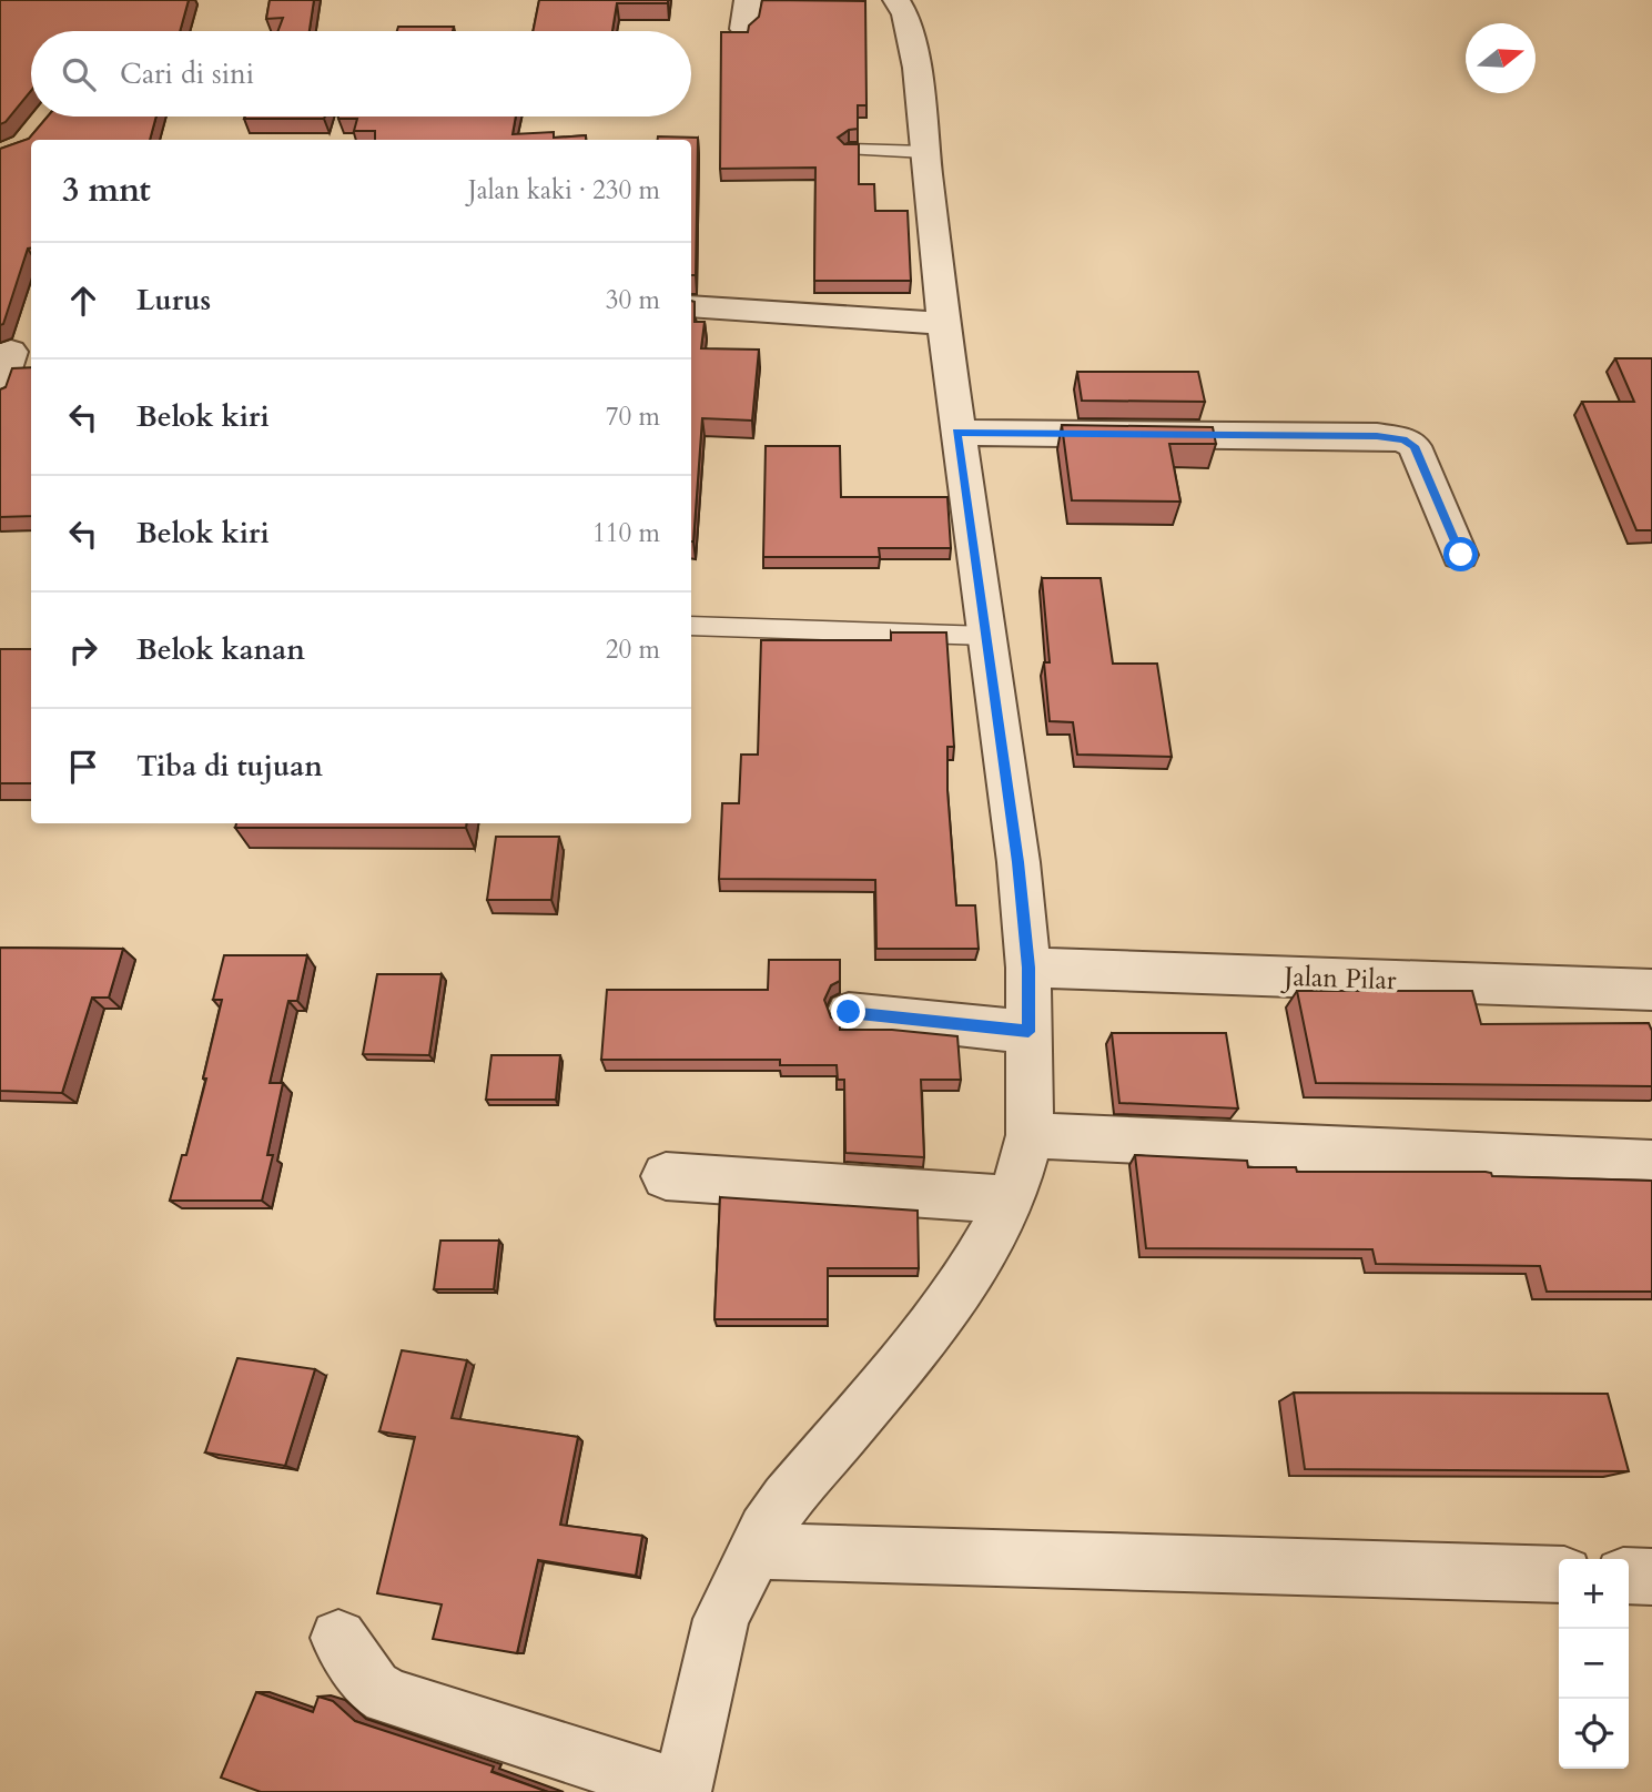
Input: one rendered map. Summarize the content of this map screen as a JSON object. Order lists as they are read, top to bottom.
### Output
{
  "streets": {
    "street": ["Jalan Pilar"]
  },
  "north": "right",
  "page": {
    "search": "Cari di sini",
    "heading": ["3 mnt", "Jalan kaki · 230 m"],
    "list": [
      ["Lurus", "30 m"],
      ["Belok kiri", "70 m"],
      ["Belok kiri", "110 m"],
      ["Belok kanan", "20 m"],
      "Tiba di tujuan"
    ],
    "map_buttons": ["+", "−"]
  }
}
